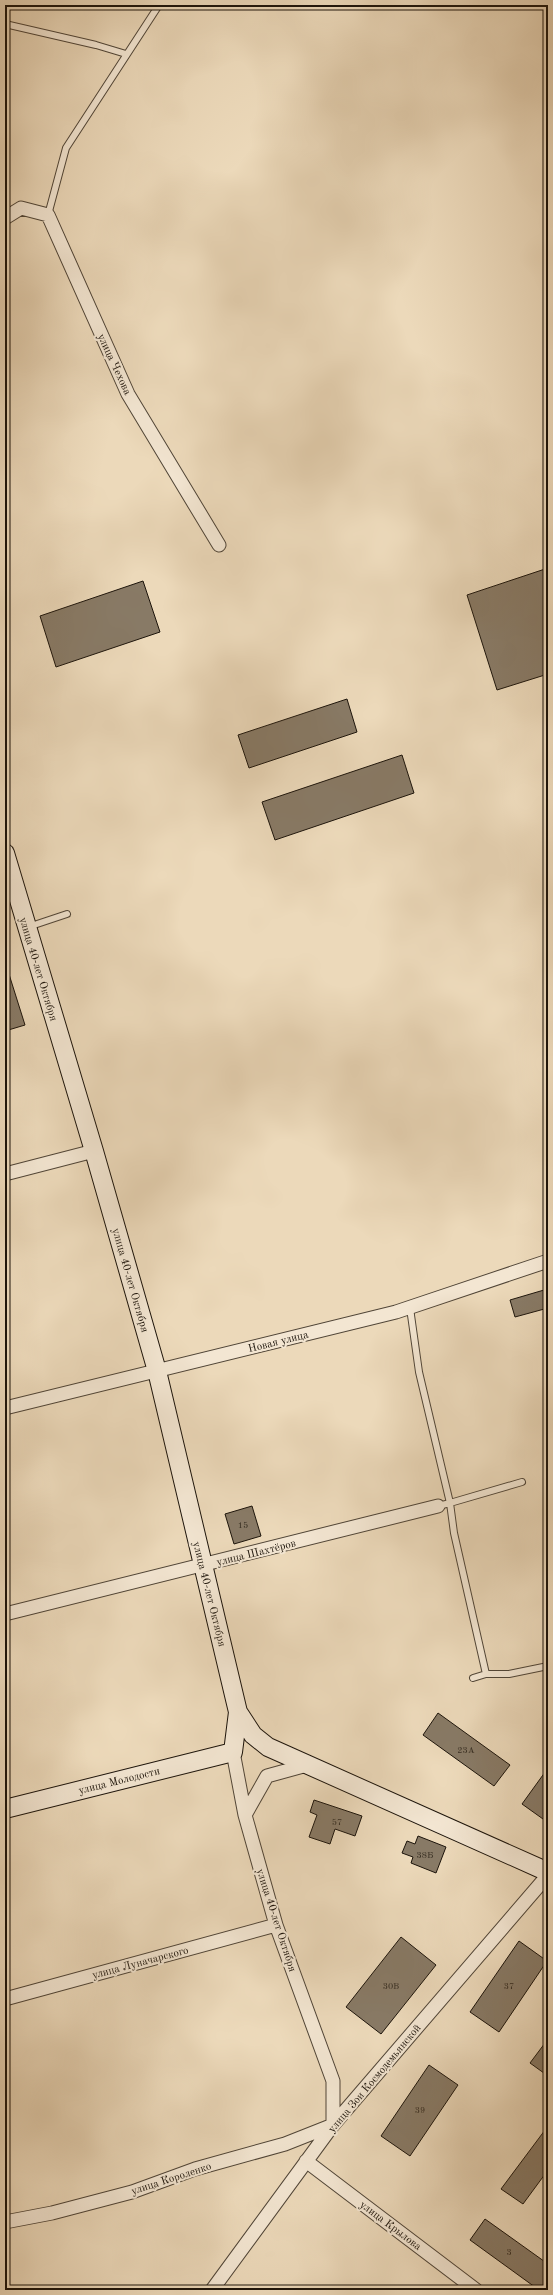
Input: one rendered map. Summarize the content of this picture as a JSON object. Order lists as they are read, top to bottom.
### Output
{
  "streets": {
    "street": [
      "улица Чехова",
      "улица 40-лет Октября",
      "Новая улица",
      "улица Шахтёров",
      "улица Молодости",
      "улица Луначарского",
      "улица Зои Космодемьянской",
      "улица Короленко",
      "улица Крылова"
    ]
  },
  "crossings": [
    ["улица 40-лет Октября", "Новая улица"],
    ["улица 40-лет Октября", "улица Шахтёров"],
    ["улица 40-лет Октября", "улица Молодости"],
    ["улица 40-лет Октября", "улица Луначарского"],
    ["улица 40-лет Октября", "улица Зои Космодемьянской"],
    ["улица 40-лет Октября", "улица Короленко"],
    ["улица Зои Космодемьянской", "улица Короленко"],
    ["улица Зои Космодемьянской", "улица Крылова"]
  ],
  "house_numbers": [
    "15",
    "23А",
    "57",
    "38Б",
    "30В",
    "37",
    "39",
    "3"
  ]
}
